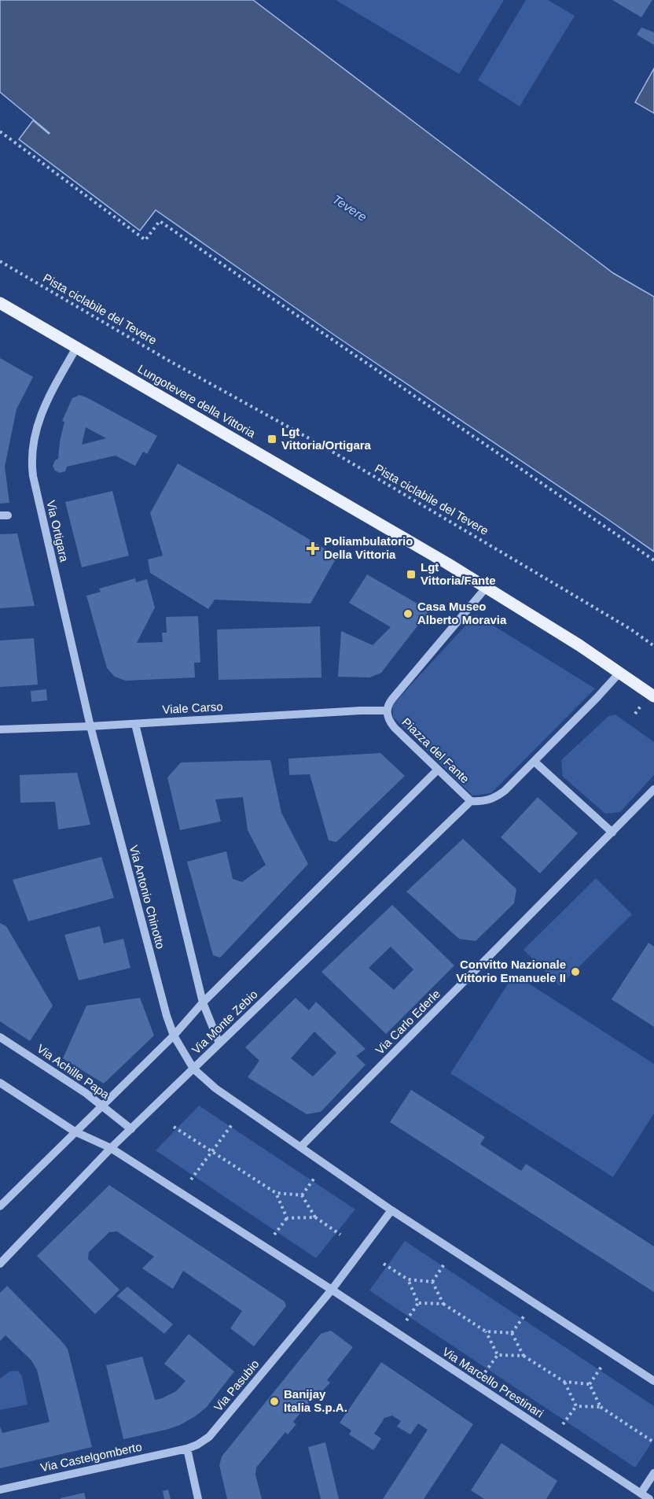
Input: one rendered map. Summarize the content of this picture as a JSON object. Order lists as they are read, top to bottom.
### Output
{
  "streets": {
    "main road": ["Lungotevere della Vittoria"],
    "street": [
      "Via Ortigara",
      "Viale Carso",
      "Piazza del Fante",
      "Via Antonio Chinotto",
      "Via Monte Zebio",
      "Via Carlo Ederle",
      "Via Achille Papa",
      "Via Marcello Prestinari",
      "Via Pasubio",
      "Via Castelgomberto"
    ],
    "path": ["Pista ciclabile del Tevere"]
  },
  "crossings": [
    ["Lungotevere della Vittoria", "Via Ortigara"],
    ["Lungotevere della Vittoria", "Piazza del Fante"],
    ["Via Ortigara", "Viale Carso"],
    ["Via Ortigara", "Via Antonio Chinotto"],
    ["Viale Carso", "Piazza del Fante"],
    ["Viale Carso", "Via Antonio Chinotto"],
    ["Piazza del Fante", "Via Monte Zebio"],
    ["Via Antonio Chinotto", "Via Monte Zebio"],
    ["Via Monte Zebio", "Via Achille Papa"],
    ["Via Monte Zebio", "Via Marcello Prestinari"],
    ["Via Marcello Prestinari", "Via Pasubio"],
    ["Via Pasubio", "Via Castelgomberto"]
  ],
  "water": ["Tevere"],
  "places": {
    "transit": ["Lgt Vittoria/Ortigara", "Lgt Vittoria/Fante"],
    "health": ["Poliambulatorio Della Vittoria"],
    "other": ["Casa Museo Alberto Moravia", "Convitto Nazionale Vittorio Emanuele II", "Banijay Italia S.p.A."]
  }
}
